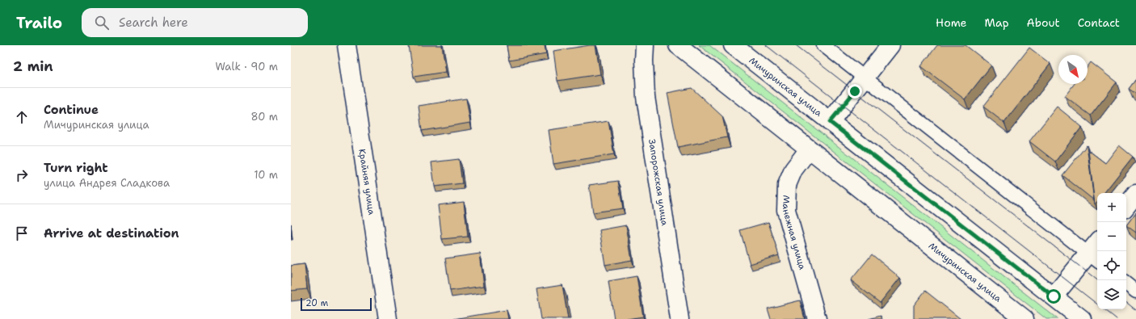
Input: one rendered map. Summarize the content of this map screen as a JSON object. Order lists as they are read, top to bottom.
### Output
{
  "streets": {
    "street": [
      "Мичуринская улица",
      "Крайняя улица",
      "Запорожская улица",
      "Манежная улица"
    ]
  },
  "crossings": [
    ["Мичуринская улица", "Манежная улица"]
  ],
  "scale_bar": "20 m",
  "north": "bottom right",
  "page": {
    "header": "Trailo",
    "search": "Search here",
    "nav": [
      "Home",
      "Map",
      "About",
      "Contact"
    ],
    "heading": ["2 min", "Walk · 90 m"],
    "list": [
      ["Continue", "Мичуринская улица", "80 m"],
      ["Turn right", "улица Андрея Сладкова", "10 m"],
      "Arrive at destination"
    ],
    "map_buttons": ["+", "−"],
    "scale": "20 m"
  }
}
